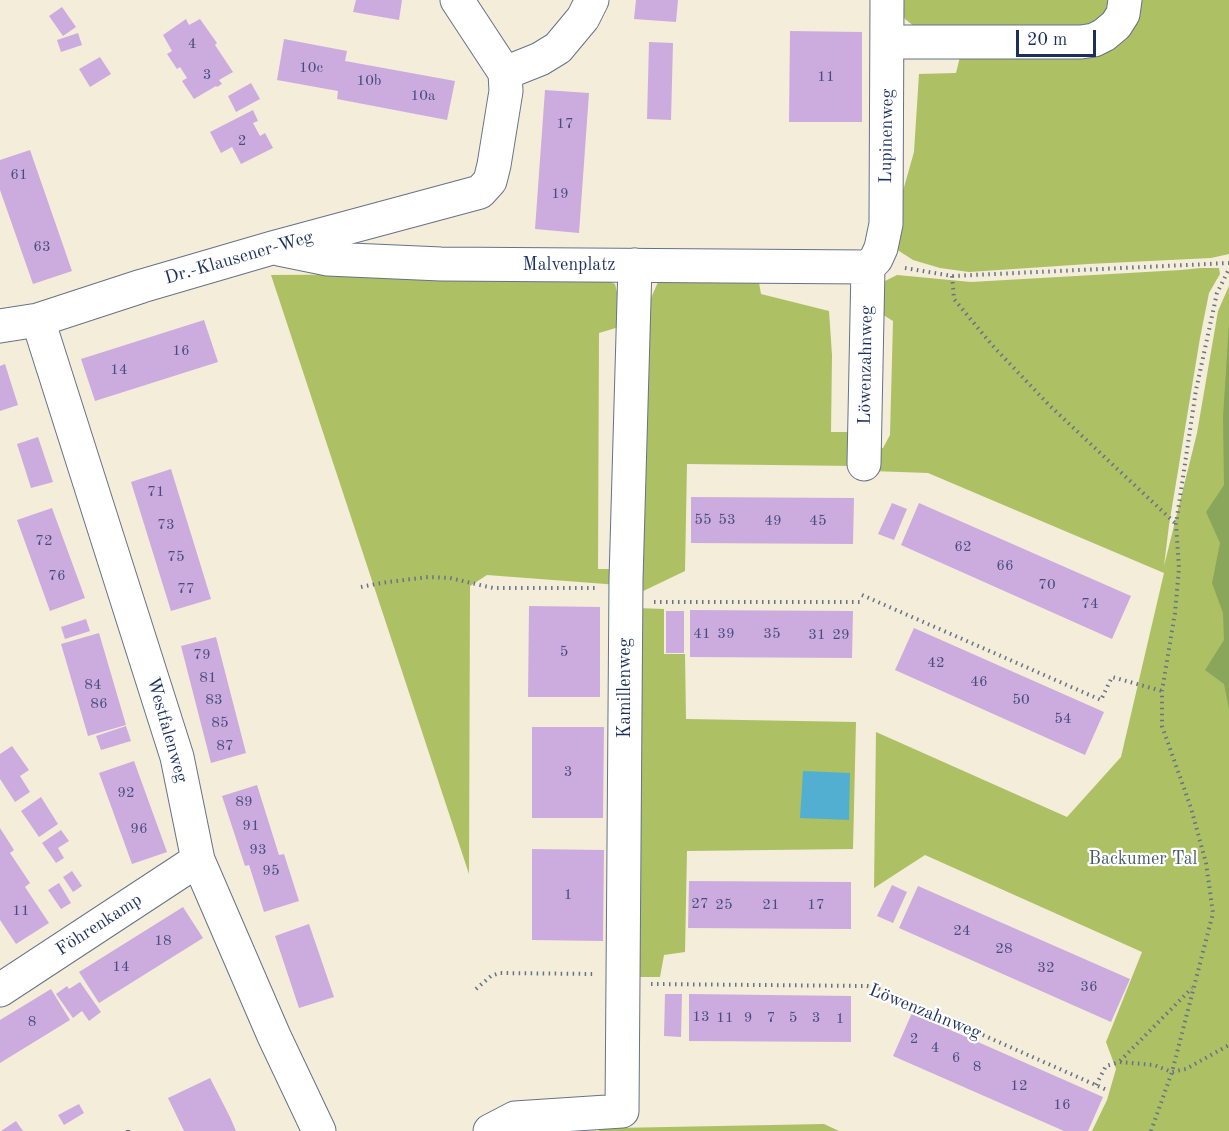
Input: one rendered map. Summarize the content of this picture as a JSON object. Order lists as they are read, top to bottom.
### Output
{
  "streets": {
    "street": [
      "Lupinenweg",
      "Dr.-Klausener-Weg",
      "Malvenplatz",
      "Löwenzahnweg",
      "Kamillenweg",
      "Westfalenweg",
      "Föhrenkamp"
    ]
  },
  "crossings": [
    ["Lupinenweg", "Malvenplatz"],
    ["Lupinenweg", "Löwenzahnweg"],
    ["Dr.-Klausener-Weg", "Malvenplatz"],
    ["Dr.-Klausener-Weg", "Westfalenweg"],
    ["Malvenplatz", "Löwenzahnweg"],
    ["Malvenplatz", "Kamillenweg"],
    ["Löwenzahnweg", "Kamillenweg"],
    ["Westfalenweg", "Föhrenkamp"]
  ],
  "parks": ["Backumer Tal"],
  "house_numbers": [
    "4",
    "10c",
    "3",
    "11",
    "10b",
    "10a",
    "17",
    "2",
    "61",
    "19",
    "63",
    "16",
    "14",
    "71",
    "55",
    "53",
    "49",
    "45",
    "73",
    "72",
    "62",
    "75",
    "66",
    "76",
    "70",
    "77",
    "74",
    "41",
    "39",
    "35",
    "31",
    "29",
    "5",
    "79",
    "42",
    "81",
    "46",
    "84",
    "83",
    "50",
    "86",
    "54",
    "85",
    "87",
    "3",
    "92",
    "89",
    "91",
    "96",
    "93",
    "95",
    "1",
    "27",
    "25",
    "21",
    "17",
    "11",
    "24",
    "18",
    "28",
    "14",
    "32",
    "36",
    "13",
    "11",
    "9",
    "7",
    "5",
    "3",
    "1",
    "8",
    "2",
    "4",
    "6",
    "8",
    "12",
    "16"
  ],
  "scale_bar": "20 m"
}
